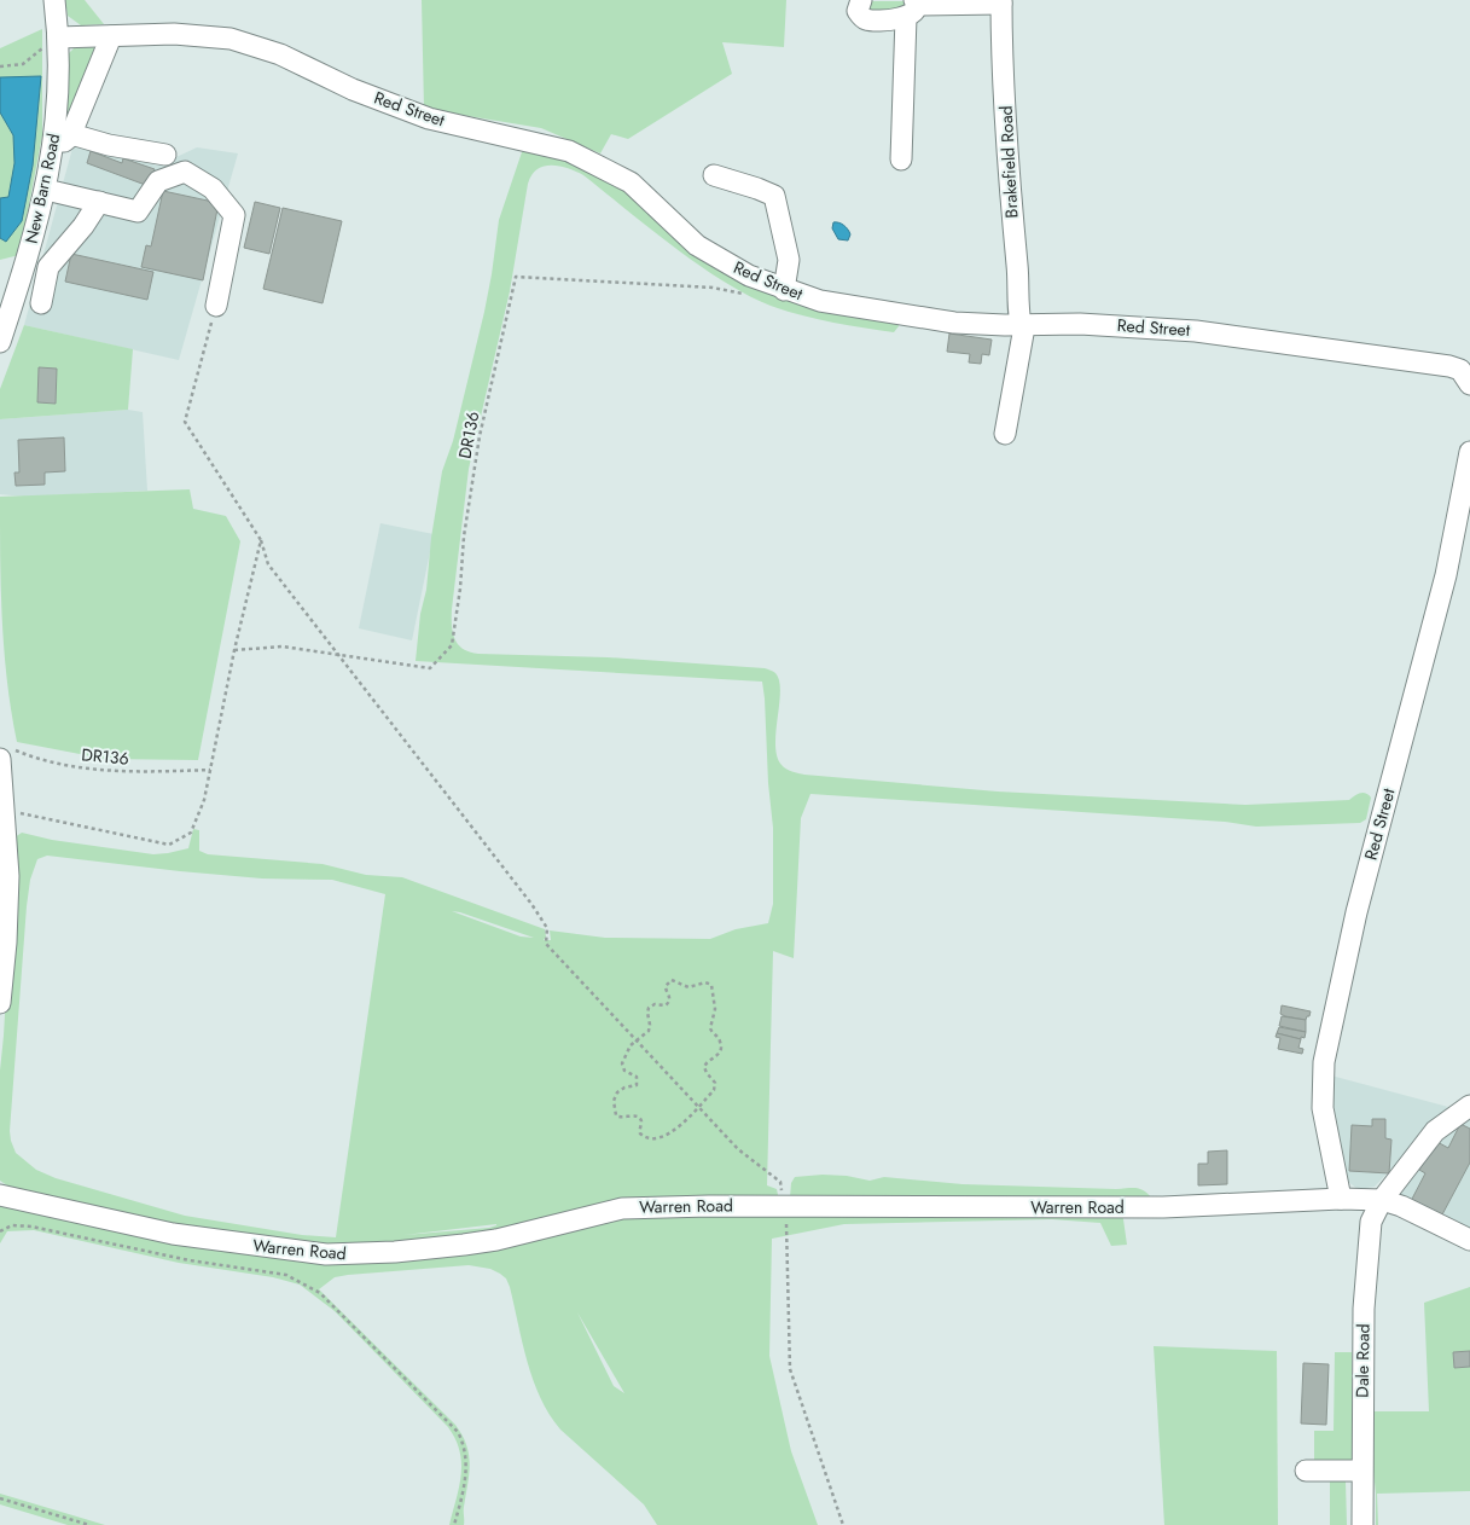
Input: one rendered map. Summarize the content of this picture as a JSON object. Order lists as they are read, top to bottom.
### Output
{
  "streets": {
    "street": [
      "Red Street",
      "Brakefield Road",
      "New Barn Road",
      "Warren Road",
      "Dale Road"
    ],
    "path": ["DR136"]
  },
  "crossings": [
    ["Red Street", "Brakefield Road"],
    ["Red Street", "New Barn Road"],
    ["Red Street", "Warren Road"],
    ["Warren Road", "Dale Road"]
  ]
}
